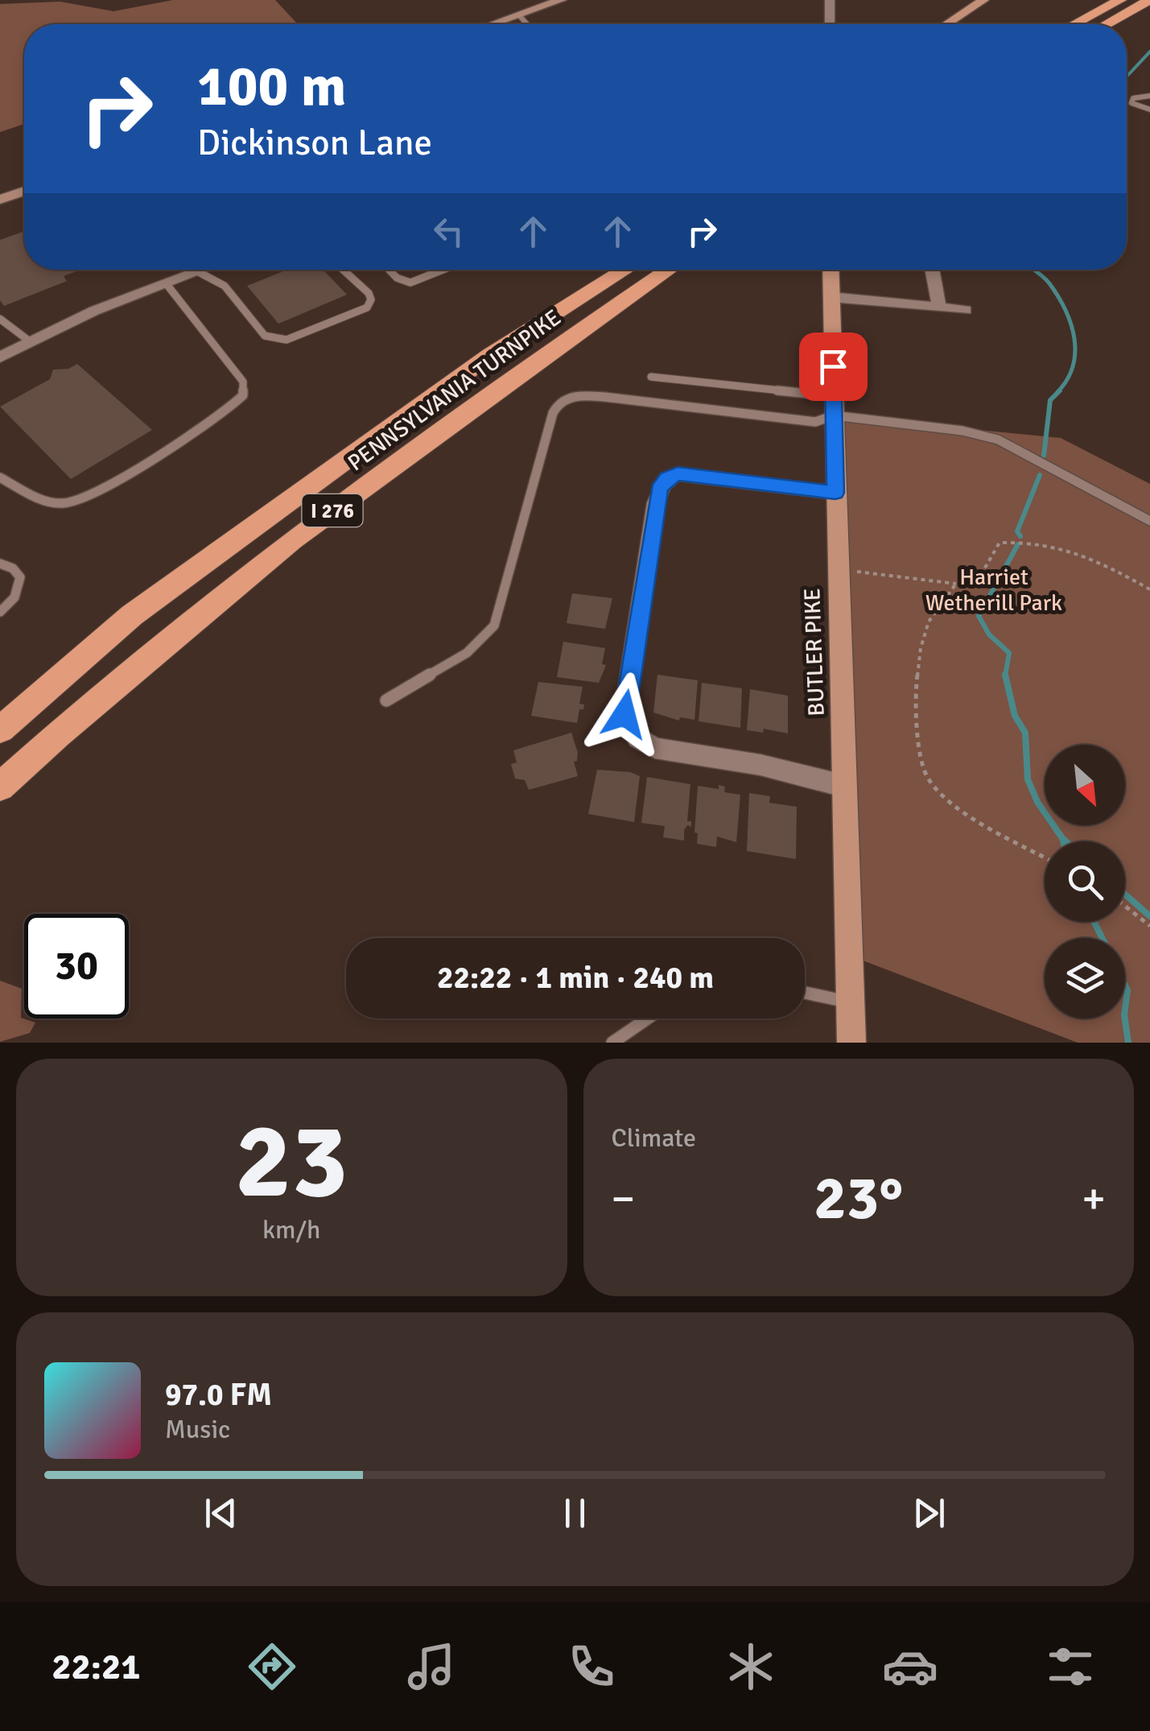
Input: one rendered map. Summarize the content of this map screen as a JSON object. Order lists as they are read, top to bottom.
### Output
{
  "streets": {
    "highway": ["PENNSYLVANIA TURNPIKE", "I 276"],
    "main road": ["BUTLER PIKE"]
  },
  "parks": ["Harriet Wetherill Park"],
  "north": "bottom right",
  "page": {
    "turn": ["100 m", "Dickinson Lane"],
    "limit": "30",
    "trip": "22:22 · 1 min · 240 m",
    "tile": [
      ["23", "km/h"],
      "Climate"
    ],
    "heat": ["−", "23°", "+"],
    "song": ["97.0 FM", "Music"],
    "tabs": "22:21"
  }
}
